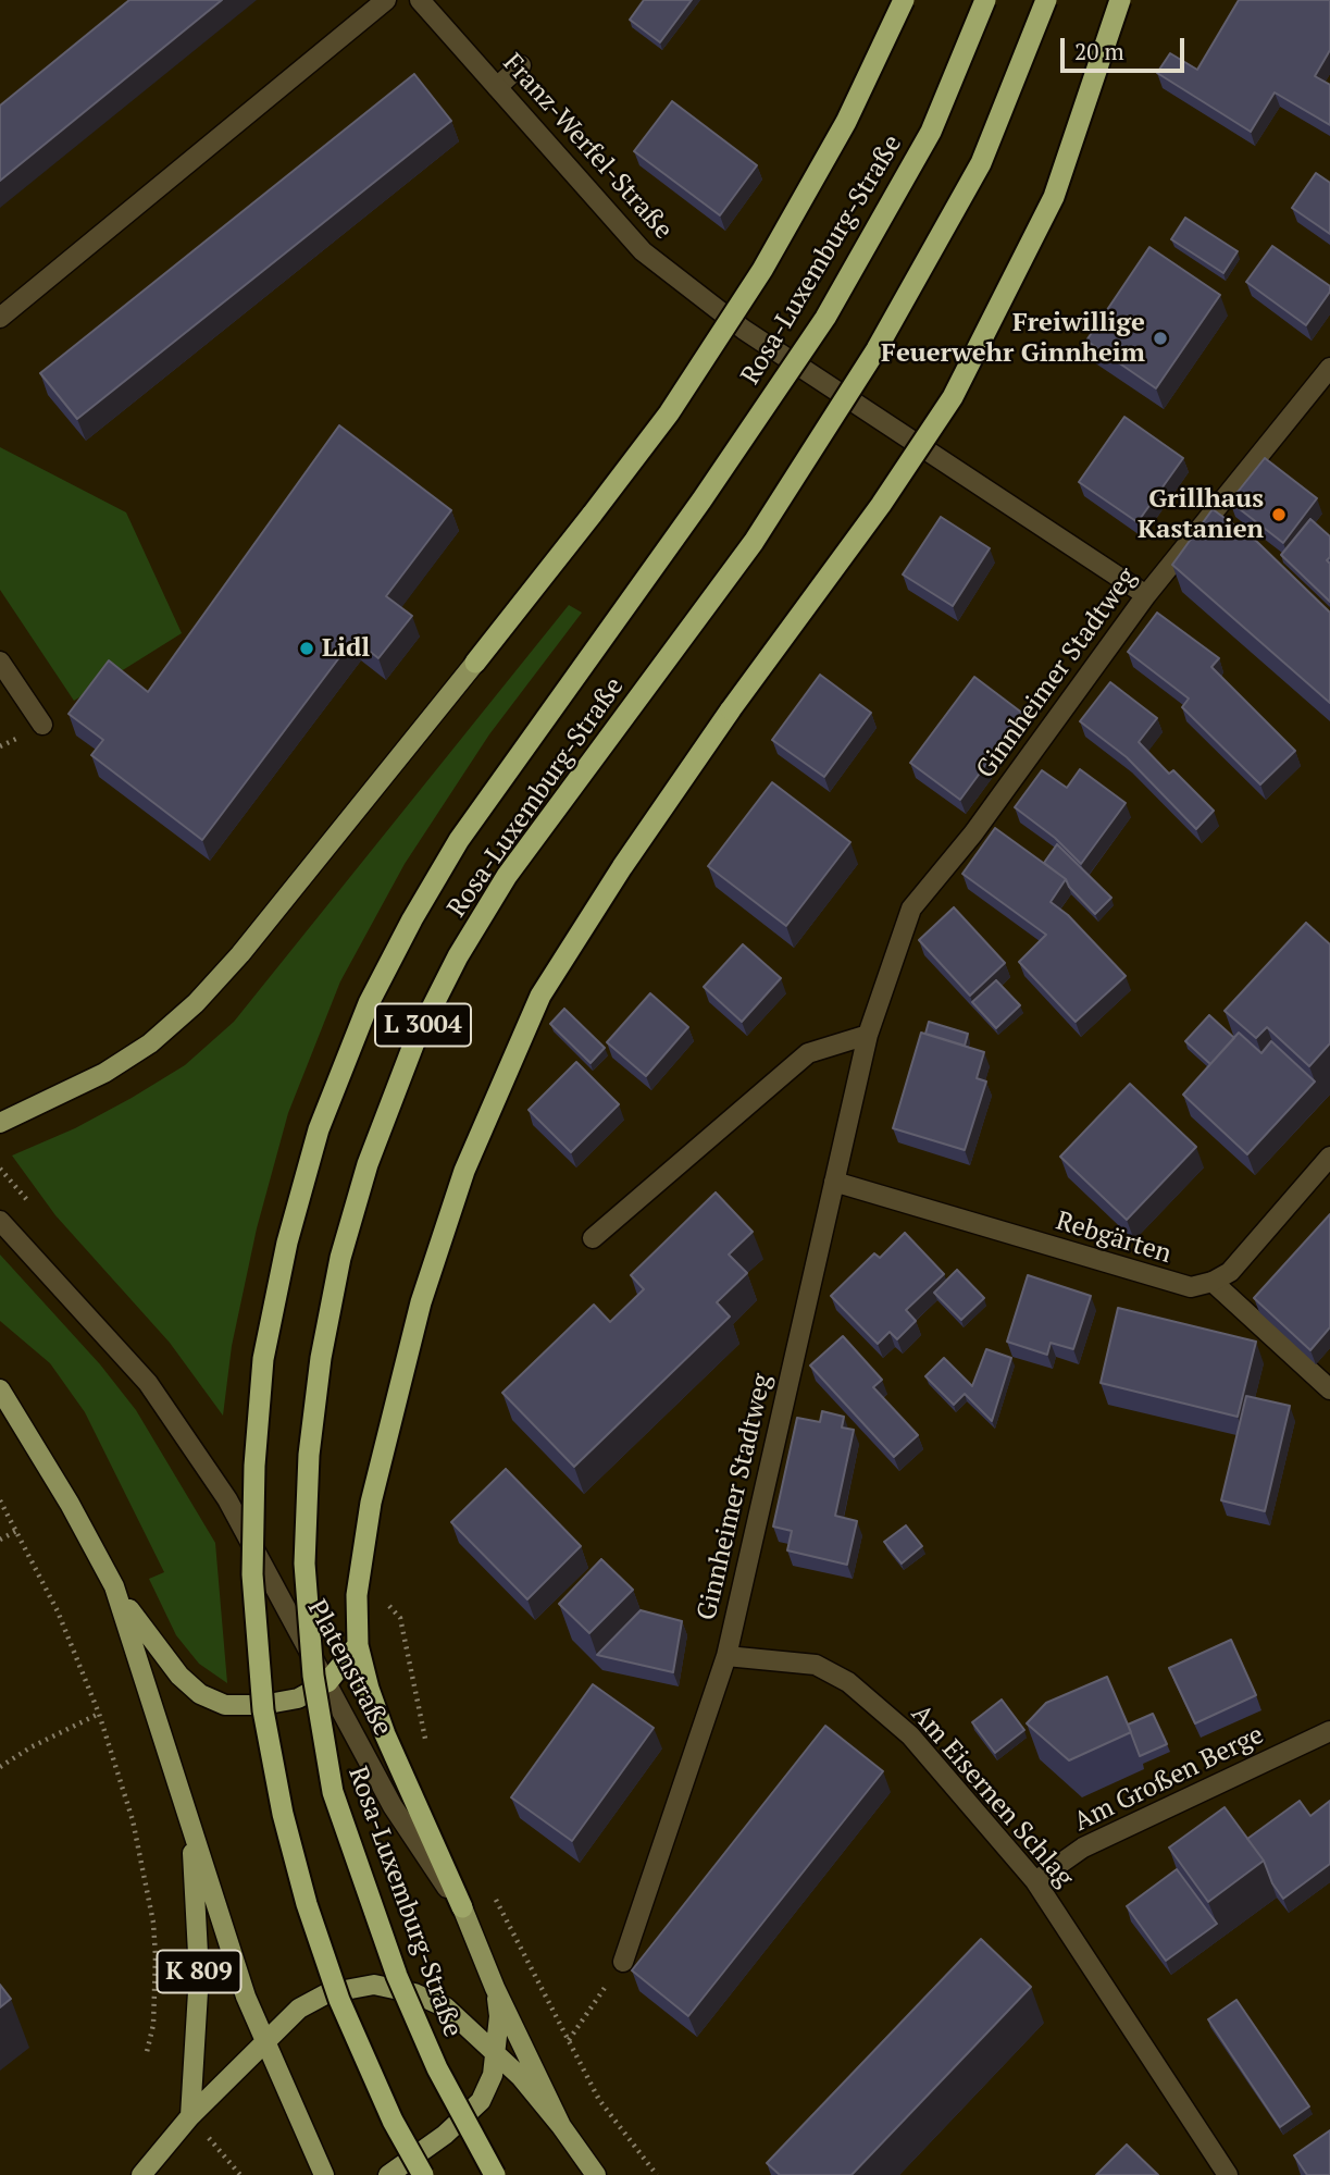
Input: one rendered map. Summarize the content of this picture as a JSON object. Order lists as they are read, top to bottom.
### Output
{
  "streets": {
    "highway": ["Rosa-Luxemburg-Straße", "L 3004"],
    "main road": ["Platenstraße", "K 809"],
    "street": [
      "Franz-Werfel-Straße",
      "Ginnheimer Stadtweg",
      "Rebgärten",
      "Am Großen Berge",
      "Am Eisernen Schlag"
    ]
  },
  "crossings": [
    ["Franz-Werfel-Straße", "Ginnheimer Stadtweg"],
    ["Ginnheimer Stadtweg", "Rebgärten"],
    ["Ginnheimer Stadtweg", "Am Eisernen Schlag"],
    ["Am Großen Berge", "Am Eisernen Schlag"]
  ],
  "places": ["Freiwillige Feuerwehr Ginnheim", "Grillhaus Kastanien", "Lidl"],
  "scale_bar": "20 m"
}
